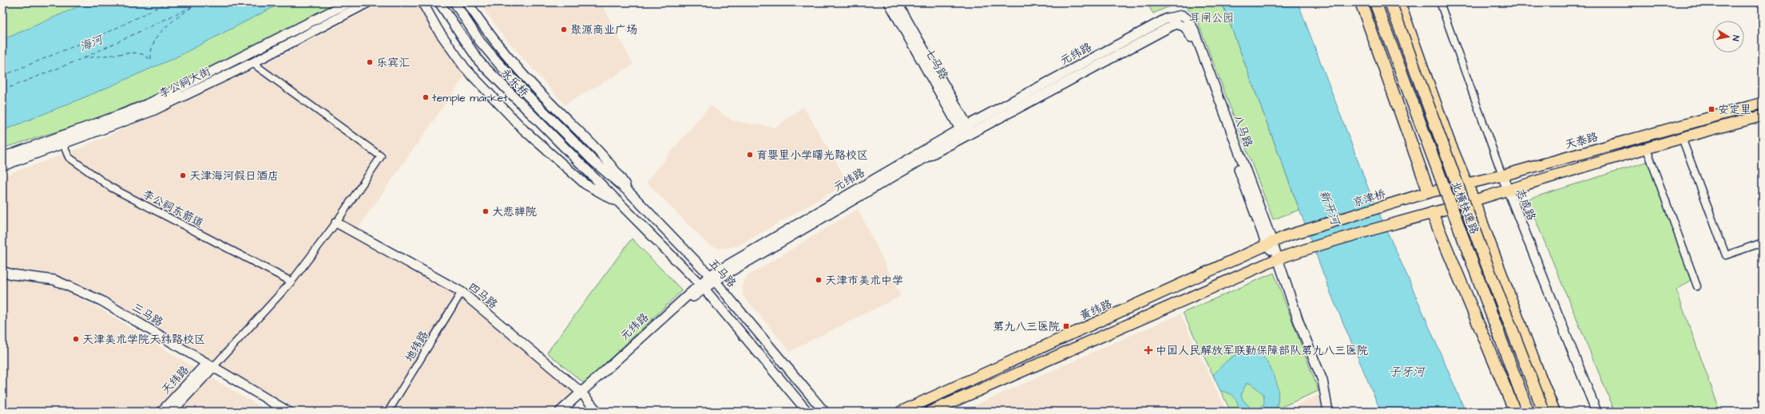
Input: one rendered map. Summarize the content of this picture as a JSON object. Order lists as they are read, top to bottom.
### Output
{
  "streets": {
    "highway": ["北横快速路"],
    "main road": ["天泰路", "京津桥", "黄纬路"],
    "street": [
      "元纬路",
      "七马路",
      "李公祠大街",
      "永乐桥",
      "八马路",
      "志成路",
      "李公祠东箭道",
      "五马路",
      "四马路",
      "三马路",
      "地纬路",
      "天纬路"
    ]
  },
  "crossings": [
    ["元纬路", "七马路"],
    ["元纬路", "八马路"],
    ["元纬路", "五马路"],
    ["元纬路", "四马路"],
    ["李公祠大街", "李公祠东箭道"],
    ["永乐桥", "五马路"],
    ["八马路", "黄纬路"],
    ["天泰路", "京津桥"],
    ["天泰路", "志成路"],
    ["京津桥", "黄纬路"],
    ["四马路", "地纬路"],
    ["三马路", "天纬路"]
  ],
  "water": ["海河", "新开河", "子牙河"],
  "parks": ["耳闸公园"],
  "places": {
    "other": [
      "聚源商业广场",
      "乐宾汇",
      "temple market",
      "育婴里小学曙光路校区",
      "天津海河假日酒店",
      "大悲禅院",
      "天津市美术中学",
      "天津美术学院天纬路校区"
    ],
    "transit": ["安定里", "第九八三医院"],
    "health": ["中国人民解放军联勤保障部队第九八三医院"]
  },
  "north": "right"
}
